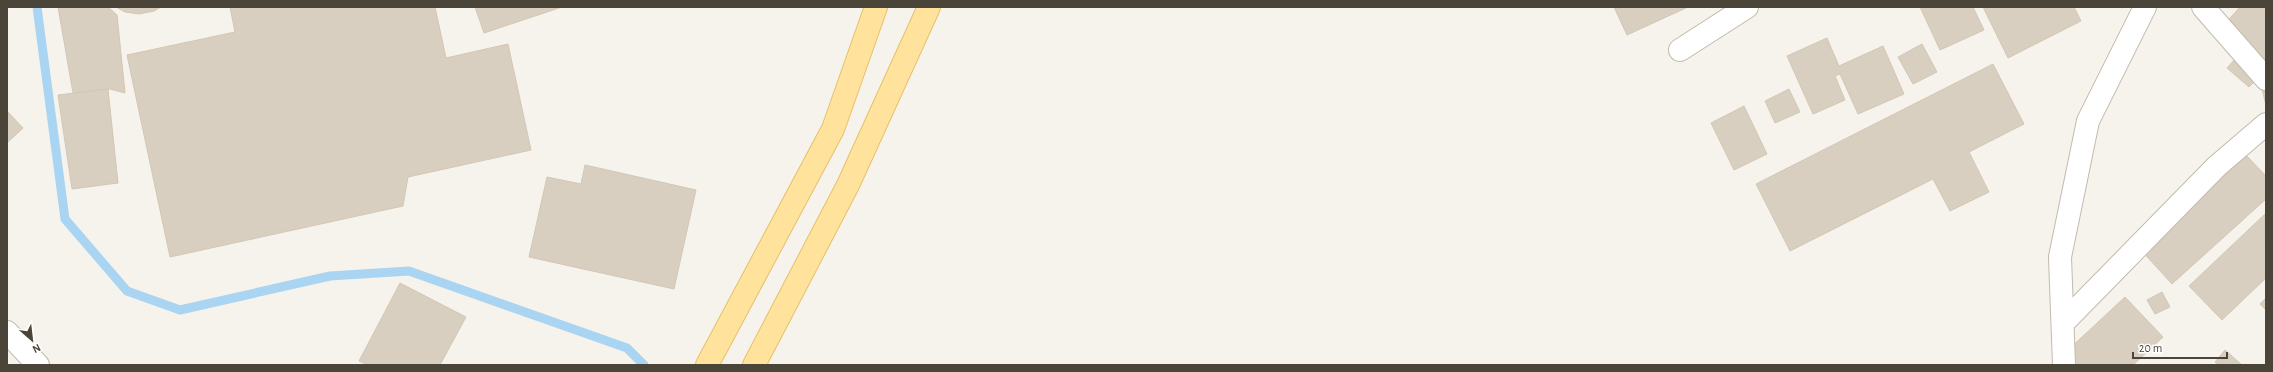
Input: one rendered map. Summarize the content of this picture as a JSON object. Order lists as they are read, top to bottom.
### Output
{
  "scale_bar": "20 m",
  "north": "bottom right"
}
